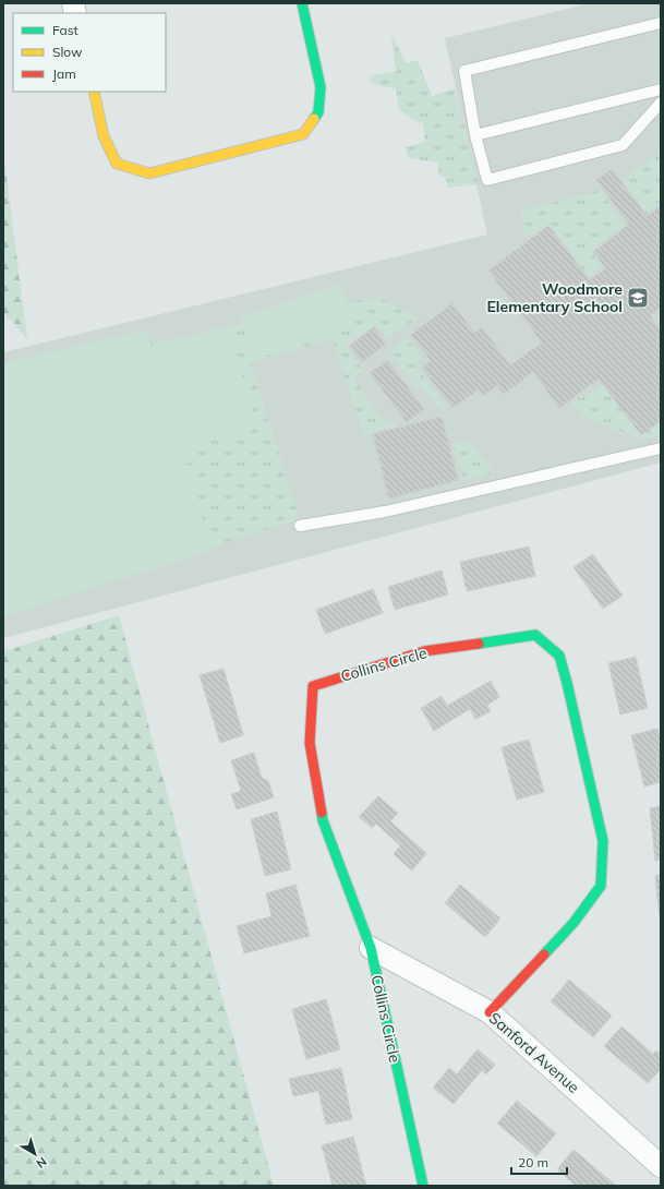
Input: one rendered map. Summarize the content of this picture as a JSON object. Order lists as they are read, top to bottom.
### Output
{
  "streets": {
    "street": ["Collins Circle", "Sanford Avenue"]
  },
  "crossings": [
    ["Collins Circle", "Sanford Avenue"]
  ],
  "places": {
    "school or university": ["Woodmore Elementary School"]
  },
  "legend": ["Fast", "Slow", "Jam"],
  "scale_bar": "20 m",
  "north": "bottom right"
}
